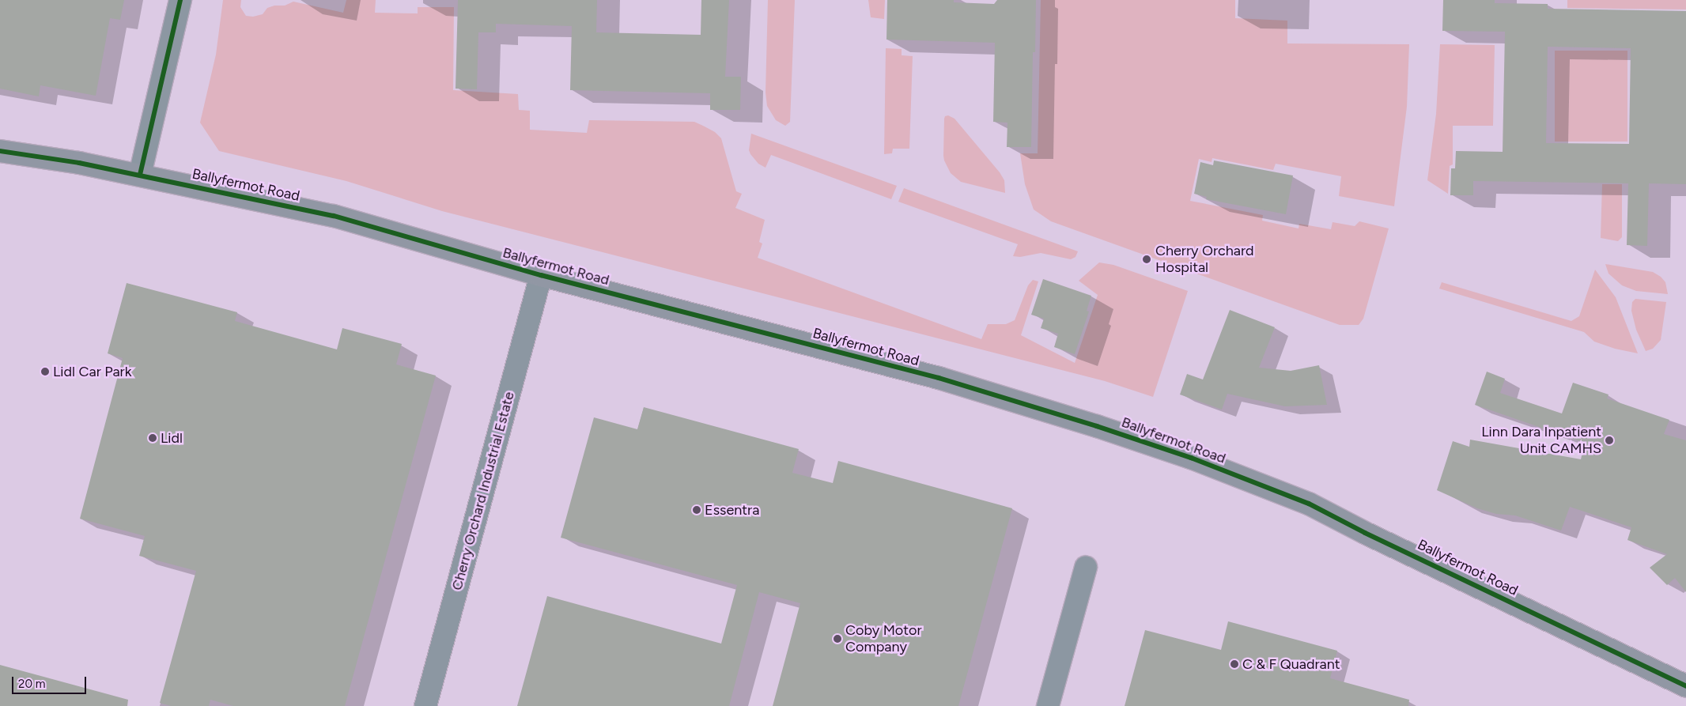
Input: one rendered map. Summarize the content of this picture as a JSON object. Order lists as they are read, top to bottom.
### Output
{
  "streets": {
    "main road": ["Ballyfermot Road"],
    "street": ["Cherry Orchard Industrial Estate"]
  },
  "crossings": [
    ["Ballyfermot Road", "Cherry Orchard Industrial Estate"]
  ],
  "places": [
    "Cherry Orchard Hospital",
    "Lidl Car Park",
    "Lidl",
    "Linn Dara Inpatient Unit CAMHS",
    "Essentra",
    "Coby Motor Company",
    "C & F Quadrant"
  ],
  "scale_bar": "20 m"
}
